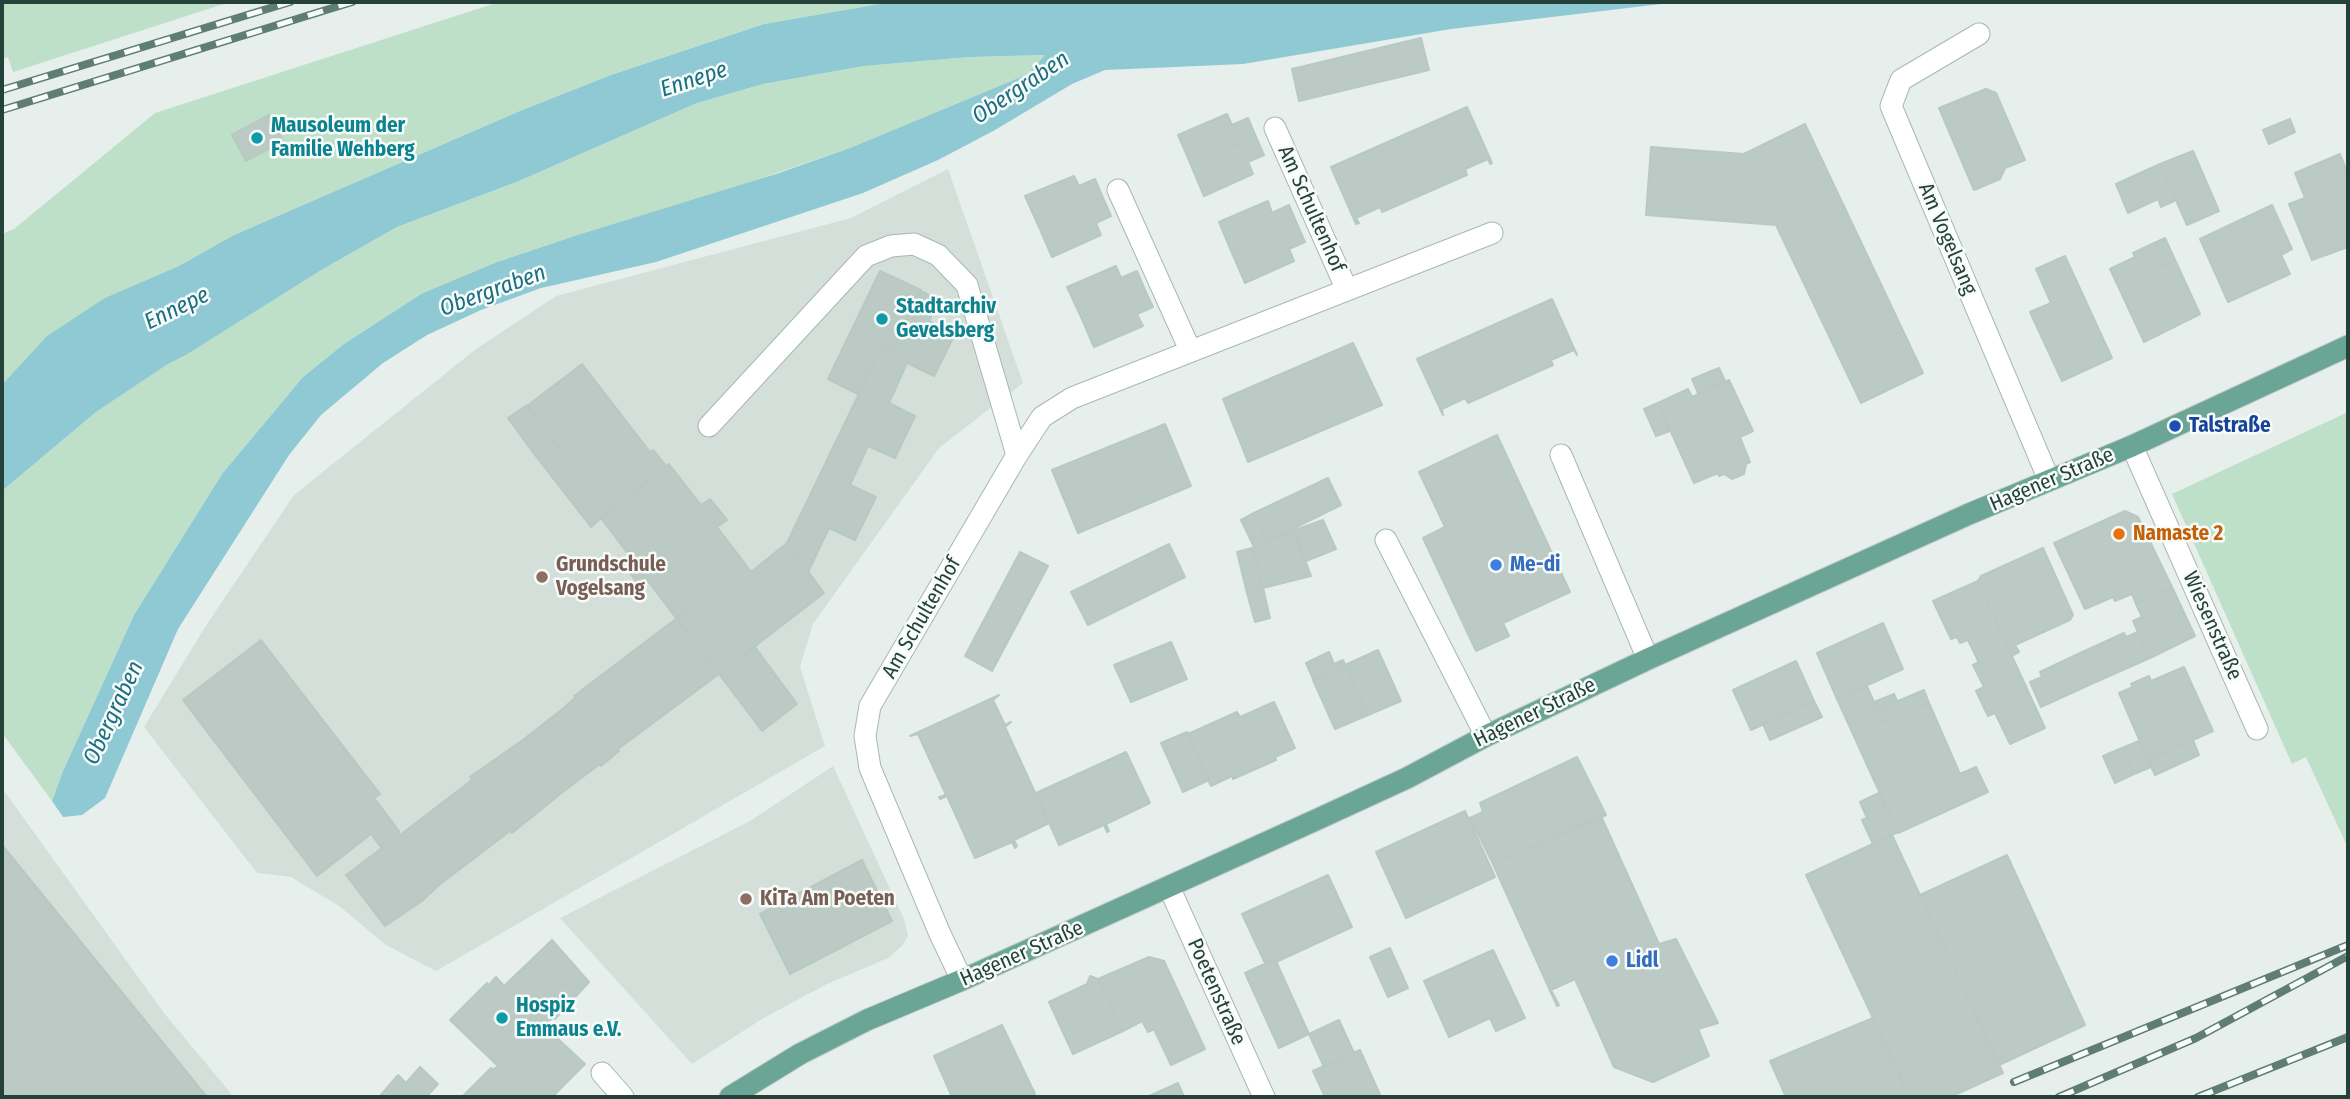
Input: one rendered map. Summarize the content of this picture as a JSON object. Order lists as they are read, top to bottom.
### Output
{
  "streets": {
    "main road": ["Hagener Straße"],
    "street": [
      "Am Schultenhof",
      "Am Vogelsang",
      "Wiesenstraße",
      "Poetenstraße"
    ]
  },
  "crossings": [
    ["Am Schultenhof", "Hagener Straße"],
    ["Am Vogelsang", "Hagener Straße"],
    ["Hagener Straße", "Wiesenstraße"],
    ["Hagener Straße", "Poetenstraße"]
  ],
  "water": ["Ennepe", "Obergraben"],
  "places": [
    "Mausoleum der Familie Wehberg",
    "Stadtarchiv Gevelsberg",
    "Talstraße",
    "Namaste 2",
    "Me-di",
    "Grundschule Vogelsang",
    "KiTa Am Poeten",
    "Lidl",
    "Hospiz Emmaus e.V."
  ]
}
